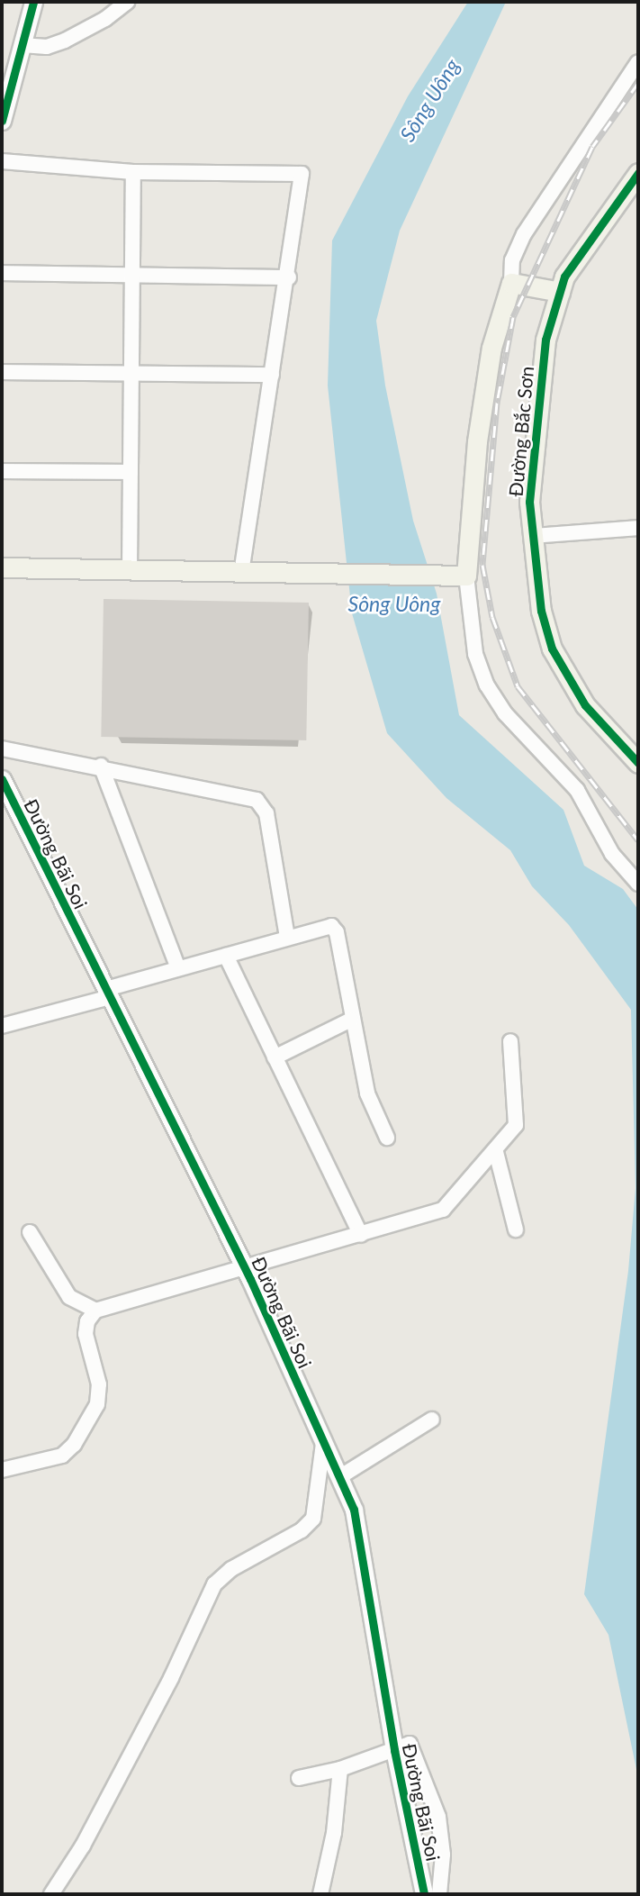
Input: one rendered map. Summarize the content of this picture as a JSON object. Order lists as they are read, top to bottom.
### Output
{
  "streets": {
    "main road": ["Đường Bắc Sơn"],
    "street": ["Đường Bãi Soi"]
  },
  "water": ["Sông Uông"]
}
